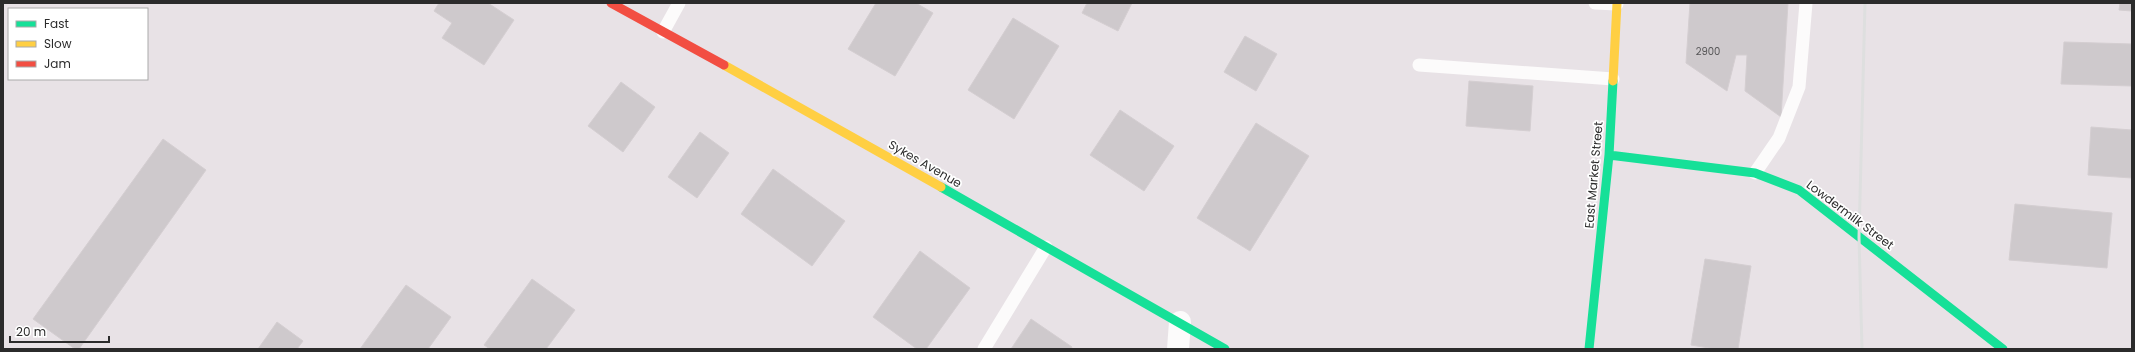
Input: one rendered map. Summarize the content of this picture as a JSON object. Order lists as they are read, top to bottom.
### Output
{
  "streets": {
    "street": ["Sykes Avenue", "East Market Street", "Lowdermilk Street"]
  },
  "crossings": [
    ["East Market Street", "Lowdermilk Street"]
  ],
  "house_numbers": ["2900"],
  "legend": ["Fast", "Slow", "Jam"],
  "scale_bar": "20 m"
}
